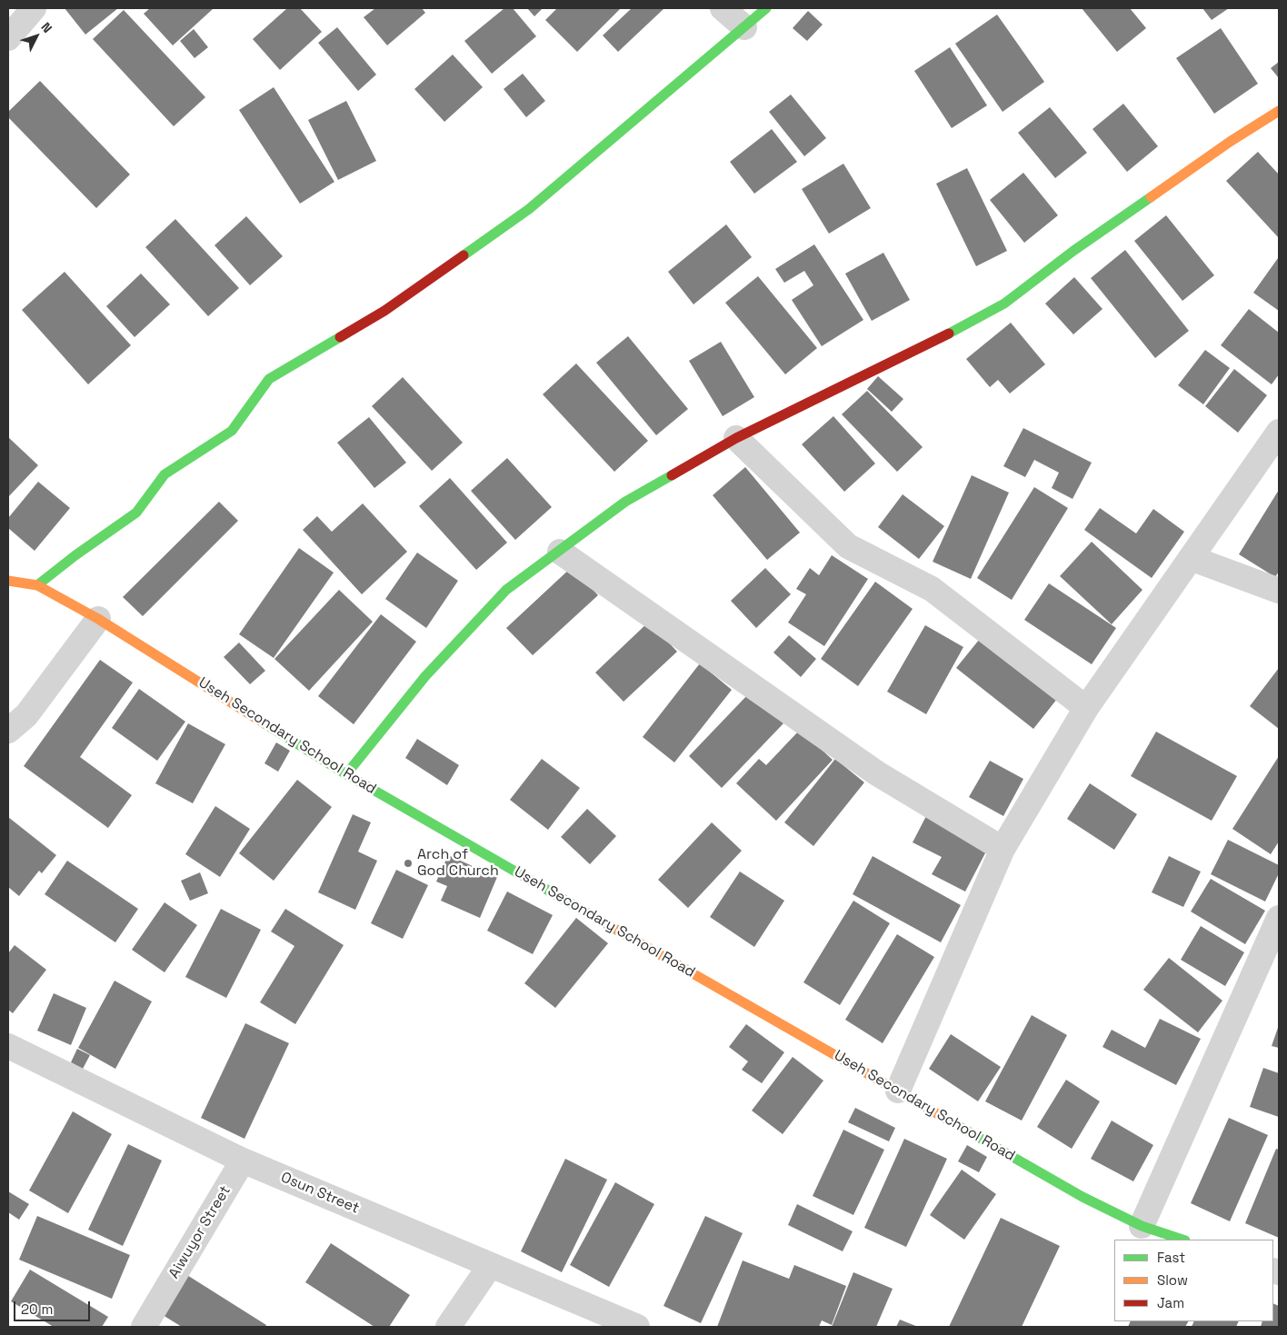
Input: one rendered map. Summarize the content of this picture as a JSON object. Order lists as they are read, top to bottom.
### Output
{
  "streets": {
    "street": ["Useh Secondary School Road", "Osun Street", "Aiwuyor Street"]
  },
  "crossings": [
    ["Osun Street", "Aiwuyor Street"]
  ],
  "places": ["Arch of God Church"],
  "legend": ["Fast", "Slow", "Jam"],
  "scale_bar": "20 m",
  "north": "top right"
}
